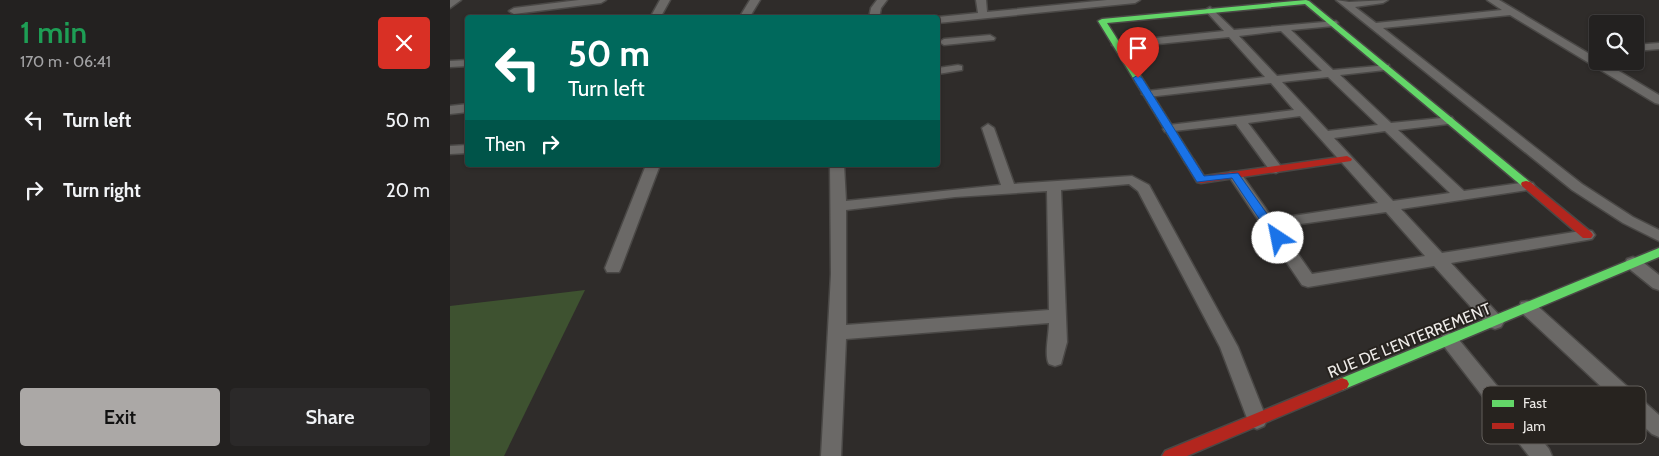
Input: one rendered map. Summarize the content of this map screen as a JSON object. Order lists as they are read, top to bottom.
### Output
{
  "streets": {
    "street": ["RUE DE L'ENTERREMENT"]
  },
  "legend": ["Fast", "Jam"],
  "page": {
    "heading": ["1 min", "170 m · 06:41"],
    "turn": ["50 m", "Turn left"],
    "list": [
      {
        "name": "Turn left",
        "value": "50 m"
      },
      {
        "name": "Turn right",
        "value": "20 m"
      }
    ],
    "then": "Then",
    "buttons": ["Exit", "Share"]
  }
}
